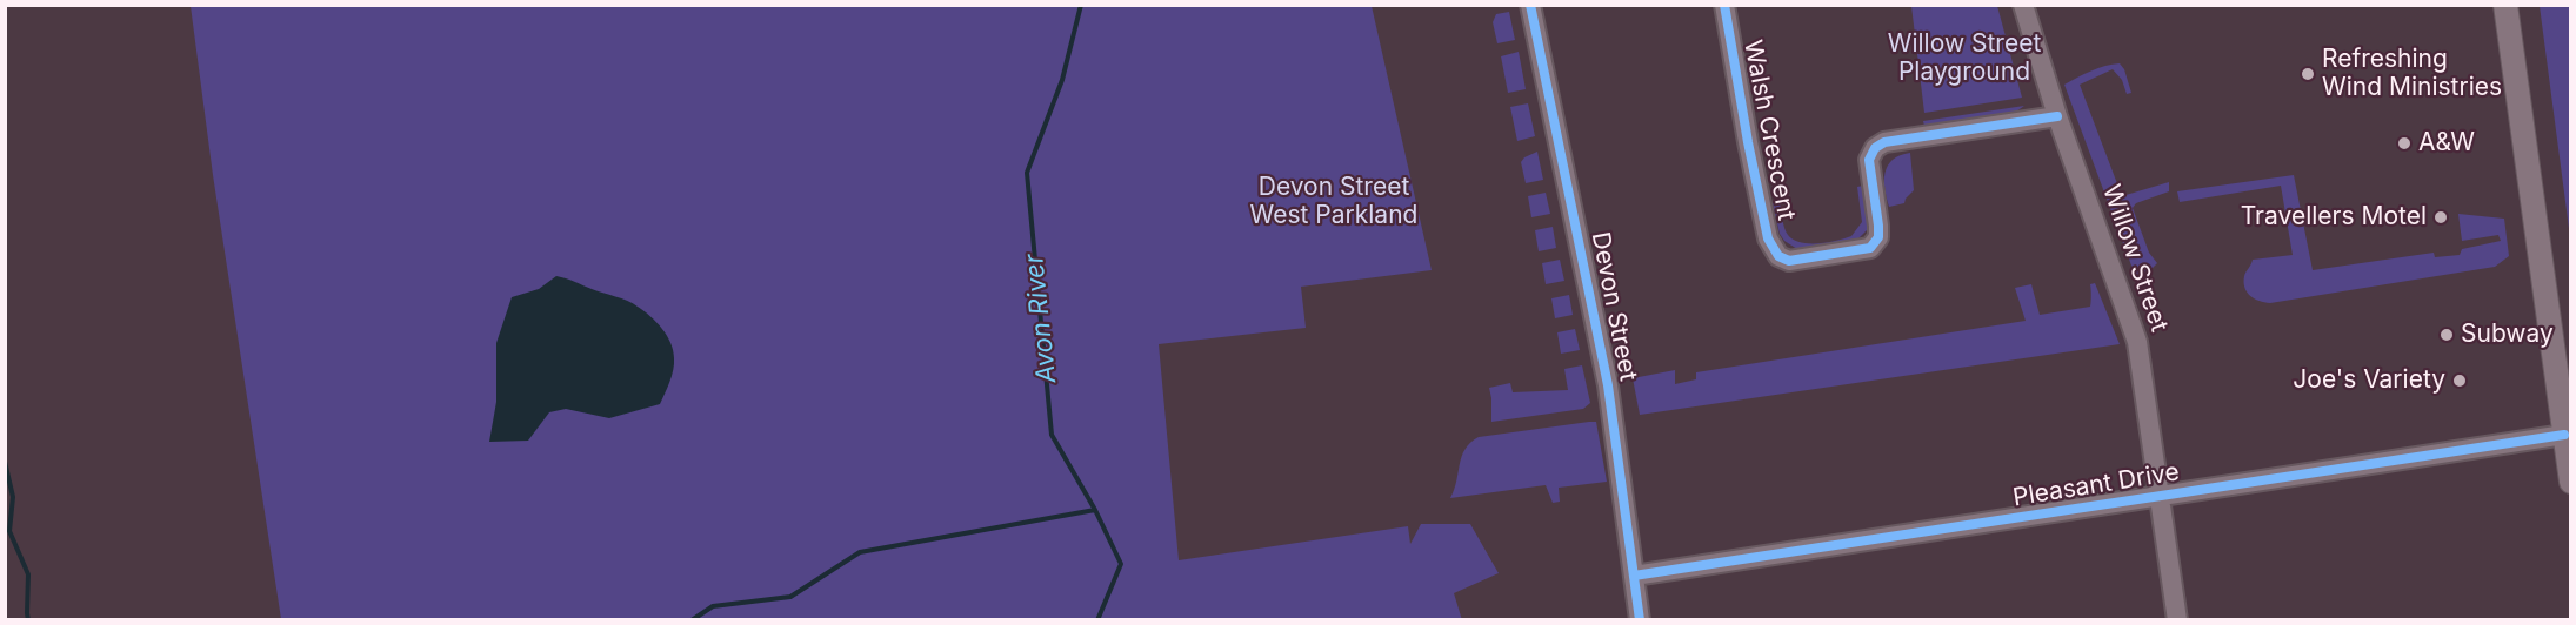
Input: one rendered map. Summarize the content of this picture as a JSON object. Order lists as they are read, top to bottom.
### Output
{
  "streets": {
    "street": [
      "Walsh Crescent",
      "Willow Street",
      "Devon Street",
      "Pleasant Drive"
    ]
  },
  "crossings": [
    ["Walsh Crescent", "Willow Street"],
    ["Willow Street", "Pleasant Drive"],
    ["Devon Street", "Pleasant Drive"]
  ],
  "water": ["Avon River"],
  "parks": ["Willow Street Playground", "Devon Street West Parkland"],
  "places": [
    "Refreshing Wind Ministries",
    "A&W",
    "Travellers Motel",
    "Subway",
    "Joe's Variety"
  ]
}
